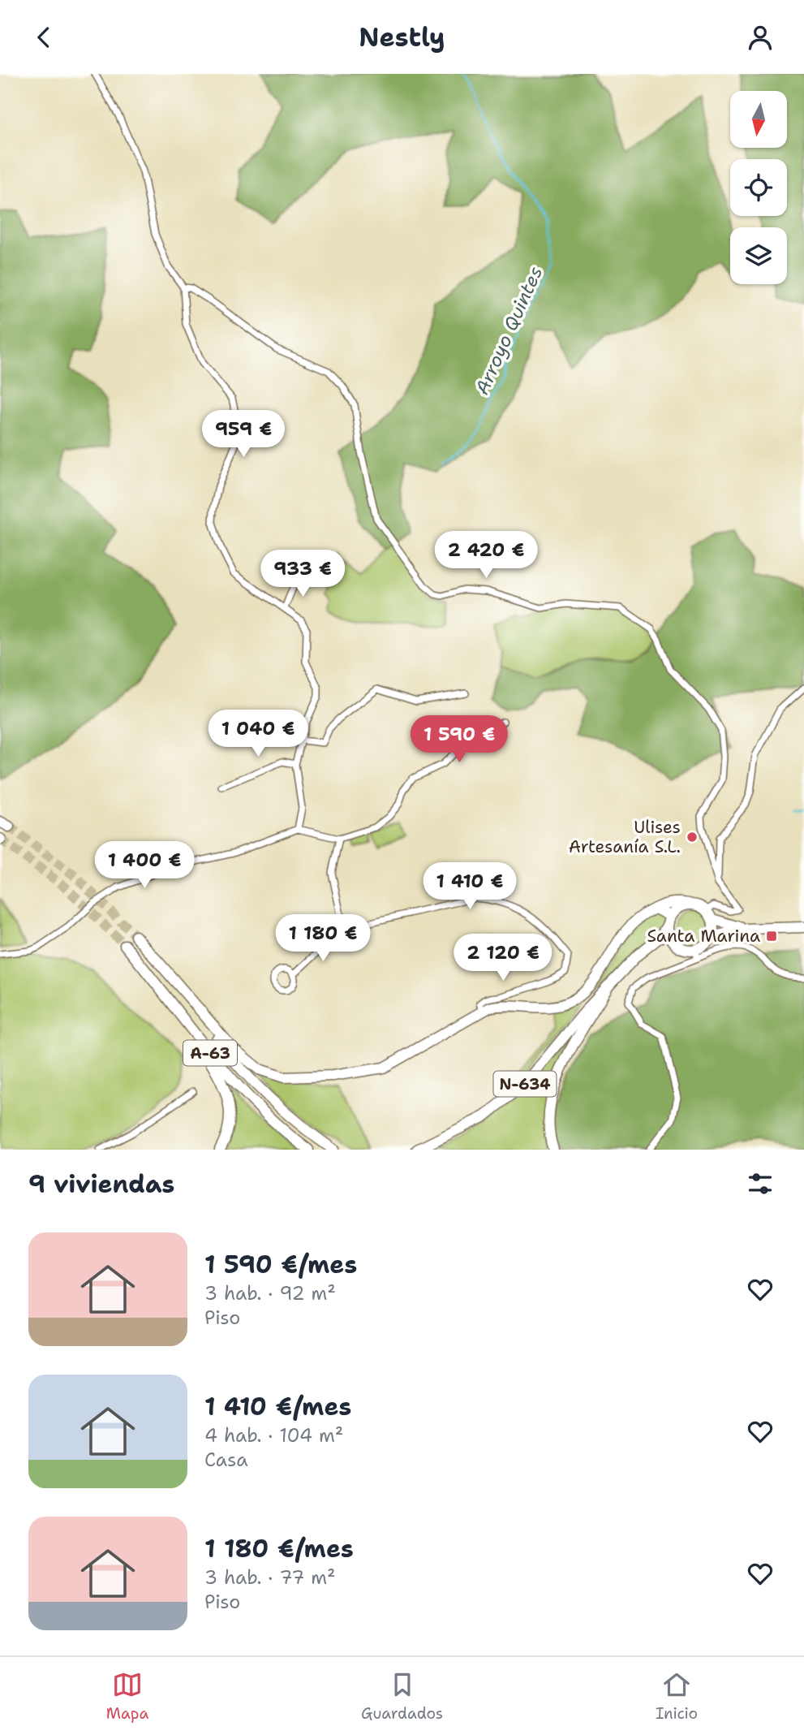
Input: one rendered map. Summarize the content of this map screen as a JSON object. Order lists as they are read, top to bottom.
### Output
{
  "streets": {
    "highway": ["A-63", "N-634"]
  },
  "water": ["Arroyo Quintes"],
  "places": {
    "other": ["Ulises Artesanía S.L."],
    "transit": ["Santa Marina"]
  },
  "north": "bottom",
  "page": {
    "header": "Nestly",
    "price": [
      "959 €",
      "2 420 €",
      "933 €",
      "1 040 €",
      "1 590 €",
      "1 400 €",
      "1 410 €",
      "1 180 €",
      "2 120 €"
    ],
    "heading": "9 viviendas",
    "list": [
      {
        "name": "1 590 €/mes",
        "note": "3 hab. · 92 m² · Piso"
      },
      {
        "name": "1 410 €/mes",
        "note": "4 hab. · 104 m² · Casa"
      },
      {
        "name": "1 180 €/mes",
        "note": "3 hab. · 77 m² · Piso"
      }
    ],
    "tabs": ["Mapa", "Guardados", "Inicio"]
  }
}
